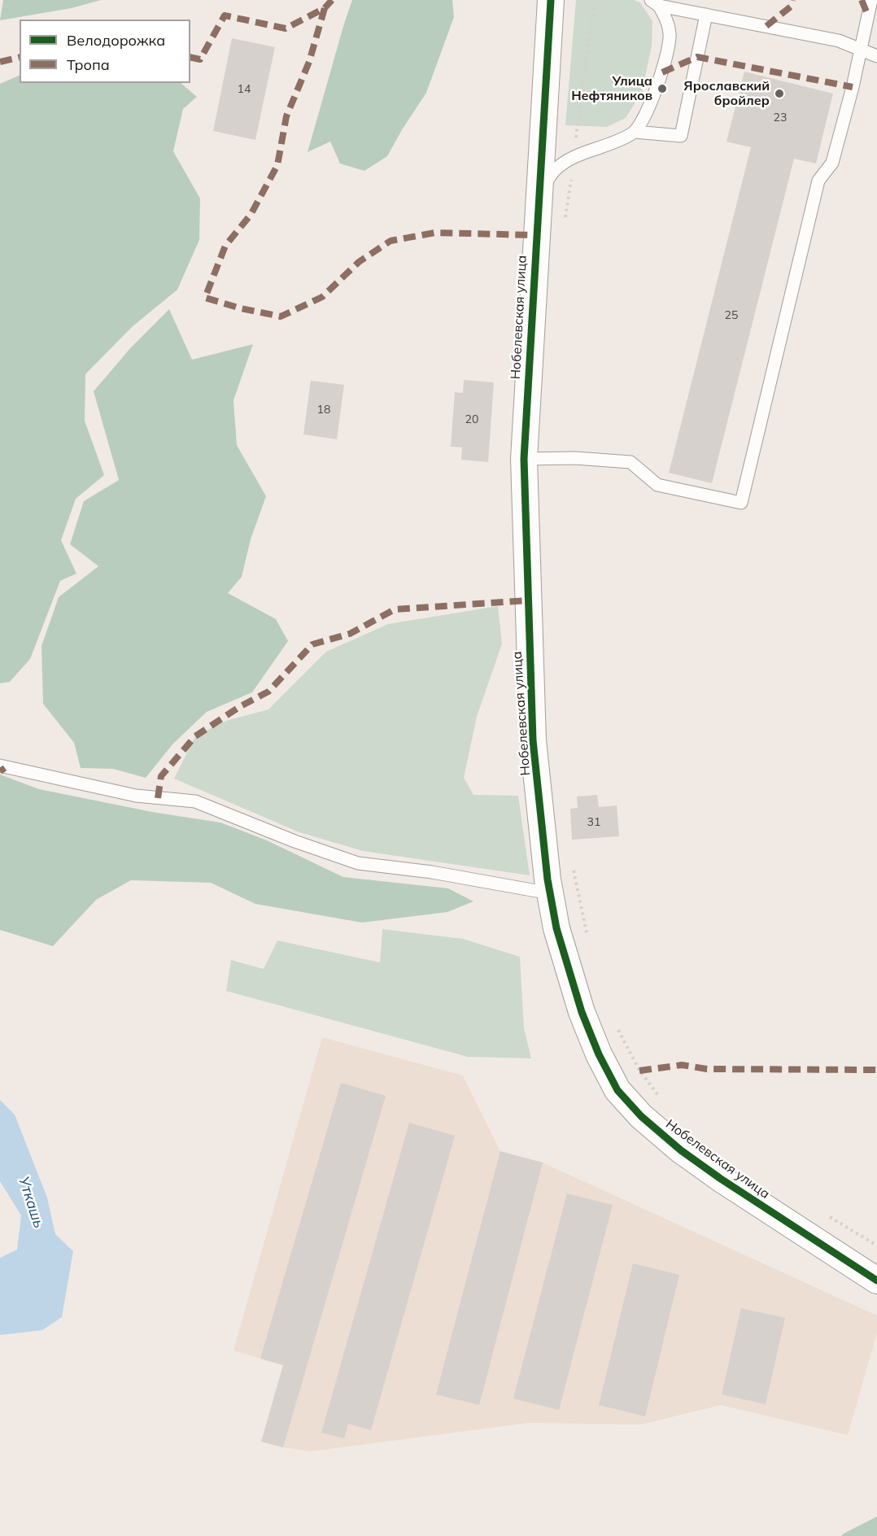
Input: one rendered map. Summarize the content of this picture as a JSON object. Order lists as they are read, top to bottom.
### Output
{
  "streets": {
    "street": ["Нобелевская улица"]
  },
  "water": ["Уткашь"],
  "places": ["Улица Нефтяников", "Ярославский бройлер"],
  "house_numbers": [
    "14",
    "23",
    "25",
    "18",
    "20",
    "31"
  ],
  "legend": ["Велодорожка", "Тропа"]
}
